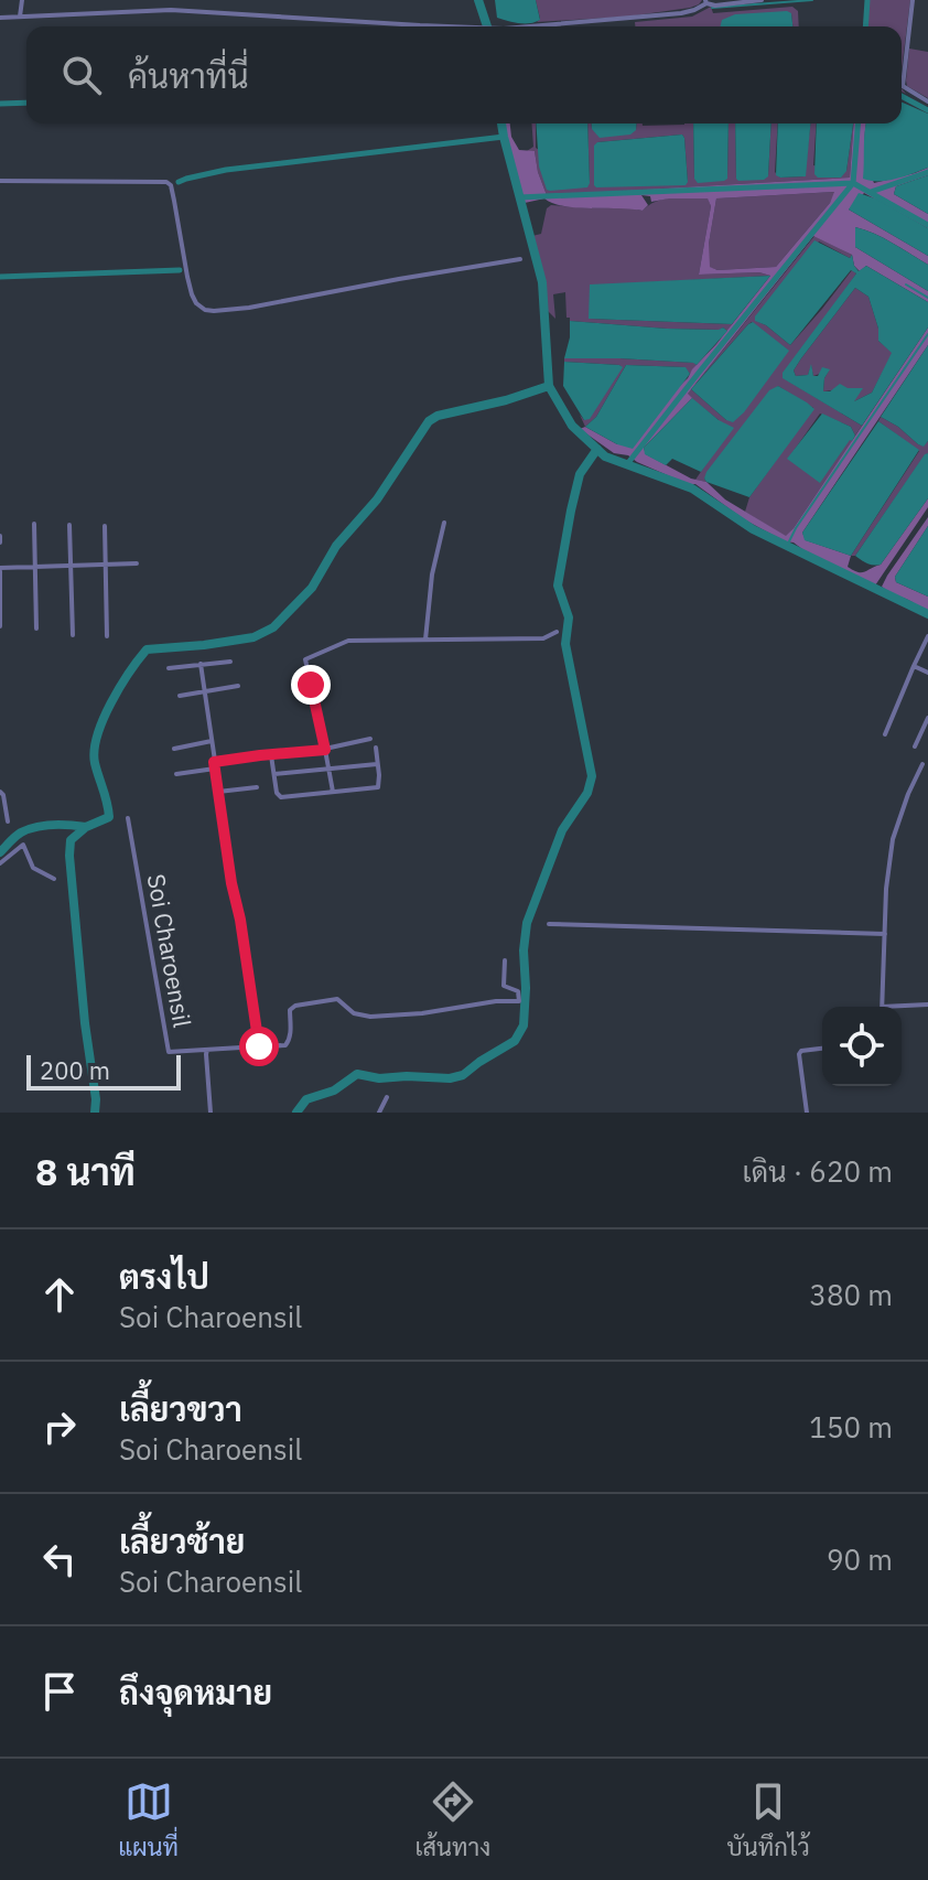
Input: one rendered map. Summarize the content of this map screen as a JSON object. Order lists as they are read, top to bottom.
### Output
{
  "streets": {
    "street": ["Soi Charoensil"]
  },
  "scale_bar": "200 m",
  "page": {
    "search": "ค้นหาที่นี่",
    "scale": "200 m",
    "heading": ["8 นาที", "เดิน · 620 m"],
    "list": [
      ["ตรงไป", "Soi Charoensil", "380 m"],
      ["เลี้ยวขวา", "Soi Charoensil", "150 m"],
      ["เลี้ยวซ้าย", "Soi Charoensil", "90 m"],
      "ถึงจุดหมาย"
    ],
    "nav": ["แผนที่", "เส้นทาง", "บันทึกไว้"]
  }
}
